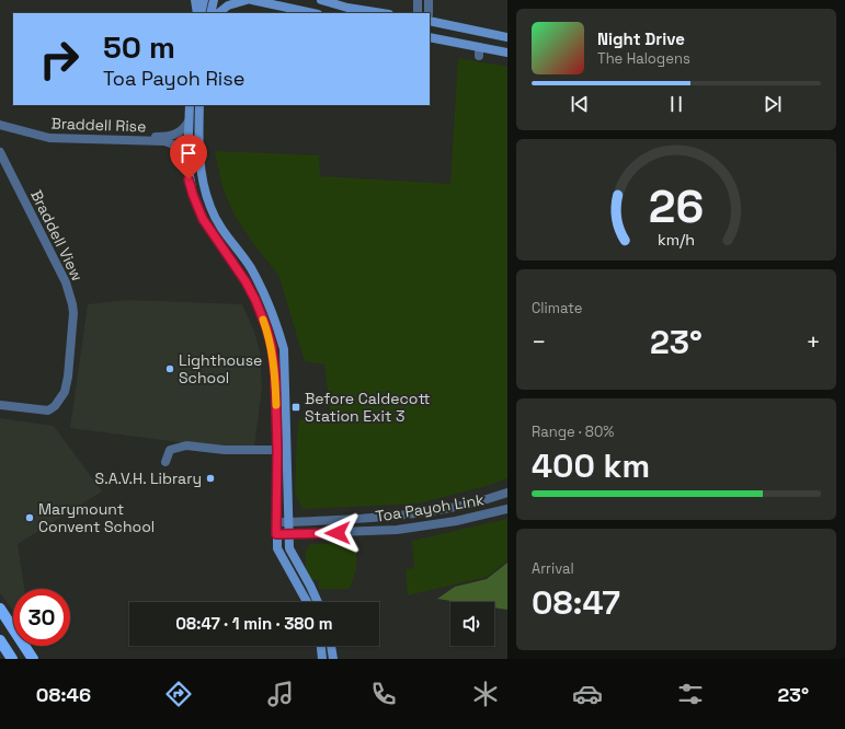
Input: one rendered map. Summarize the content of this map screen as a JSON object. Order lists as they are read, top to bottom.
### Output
{
  "streets": {
    "street": ["Braddell Rise", "Braddell View", "Toa Payoh Link"]
  },
  "places": {
    "other": ["Lighthouse School", "S.A.V.H. Library", "Marymount Convent School"],
    "transit": ["Before Caldecott Station Exit 3"]
  },
  "page": {
    "turn": ["50 m", "Toa Payoh Rise"],
    "song": ["Night Drive", "The Halogens"],
    "tile": [
      "Climate",
      ["Range · 80%", "400 km"],
      ["Arrival", "08:47"]
    ],
    "heat": ["−", "23°", "+"],
    "limit": "30",
    "trip": "08:47 · 1 min · 380 m",
    "tabs": ["08:46", "23°"],
    "gauge": ["26", "km/h"]
  }
}
